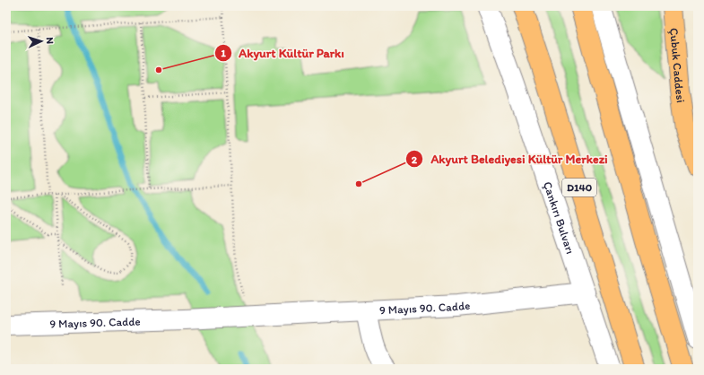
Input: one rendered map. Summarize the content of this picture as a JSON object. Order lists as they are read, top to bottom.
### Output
{
  "streets": {
    "main road": ["Çubuk Caddesi", "D140"],
    "street": ["Çankırı Bulvarı", "9 Mayıs 90. Cadde"]
  },
  "crossings": [
    ["Çankırı Bulvarı", "9 Mayıs 90. Cadde"]
  ],
  "places": ["Akyurt Kültür Parkı", "Akyurt Belediyesi Kültür Merkezi"],
  "north": "right"
}
